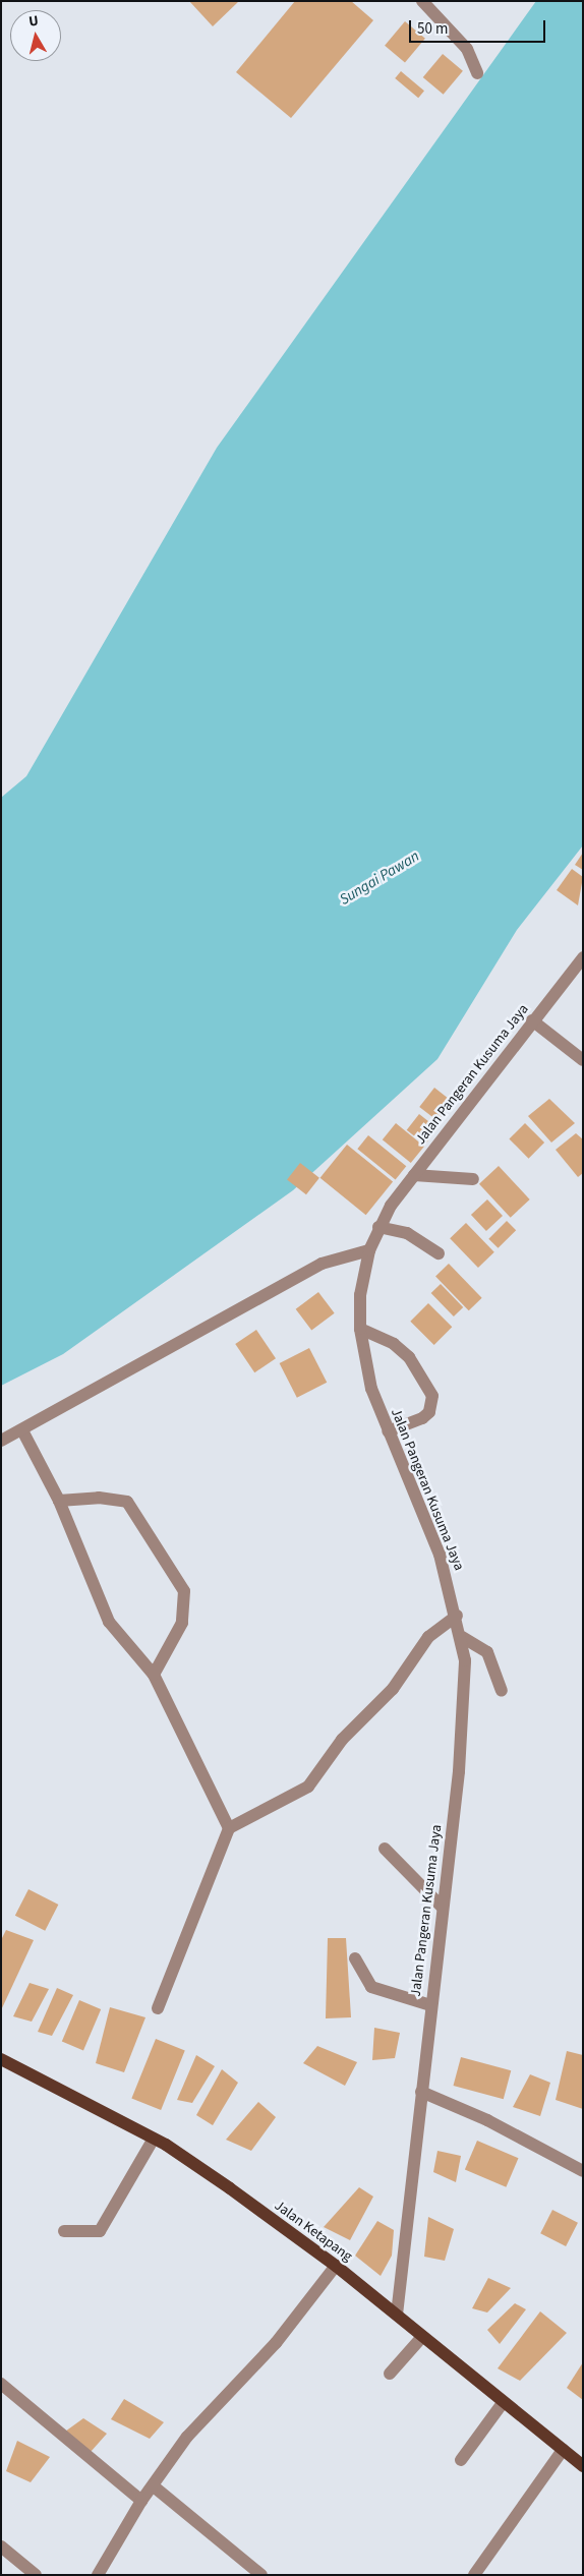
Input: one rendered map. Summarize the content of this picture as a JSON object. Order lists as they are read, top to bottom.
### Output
{
  "streets": {
    "main road": ["Jalan Ketapang"],
    "street": ["Jalan Pangeran Kusuma Jaya"]
  },
  "crossings": [
    ["Jalan Pangeran Kusuma Jaya", "Jalan Ketapang"]
  ],
  "water": ["Sungai Pawan"],
  "scale_bar": "50 m",
  "north": "top"
}
